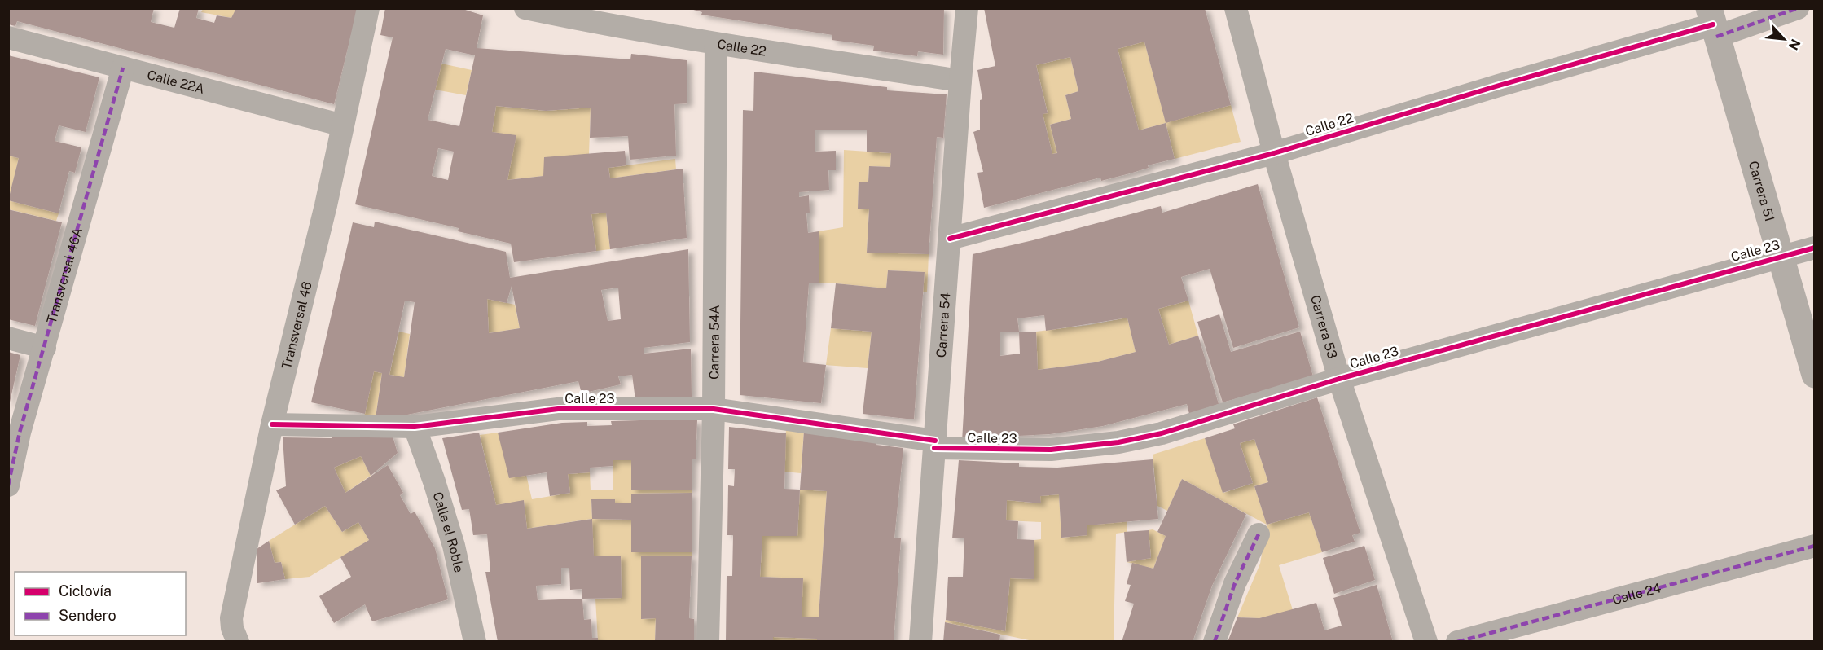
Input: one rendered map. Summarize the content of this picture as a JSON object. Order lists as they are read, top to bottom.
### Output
{
  "streets": {
    "street": [
      "Calle 22",
      "Calle 22A",
      "Carrera 51",
      "Calle 23",
      "Transversal 46A",
      "Transversal 46",
      "Carrera 54",
      "Carrera 53",
      "Carrera 54A",
      "Calle el Roble",
      "Calle 24"
    ]
  },
  "crossings": [
    ["Calle 22", "Carrera 51"],
    ["Calle 22", "Carrera 54"],
    ["Calle 22", "Carrera 53"],
    ["Calle 22", "Carrera 54A"],
    ["Calle 22A", "Transversal 46A"],
    ["Calle 22A", "Transversal 46"],
    ["Carrera 51", "Calle 23"],
    ["Calle 23", "Transversal 46"],
    ["Calle 23", "Carrera 54"],
    ["Calle 23", "Carrera 53"],
    ["Calle 23", "Carrera 54A"],
    ["Calle 23", "Calle el Roble"]
  ],
  "legend": ["Ciclovía", "Sendero"],
  "north": "bottom right"
}
